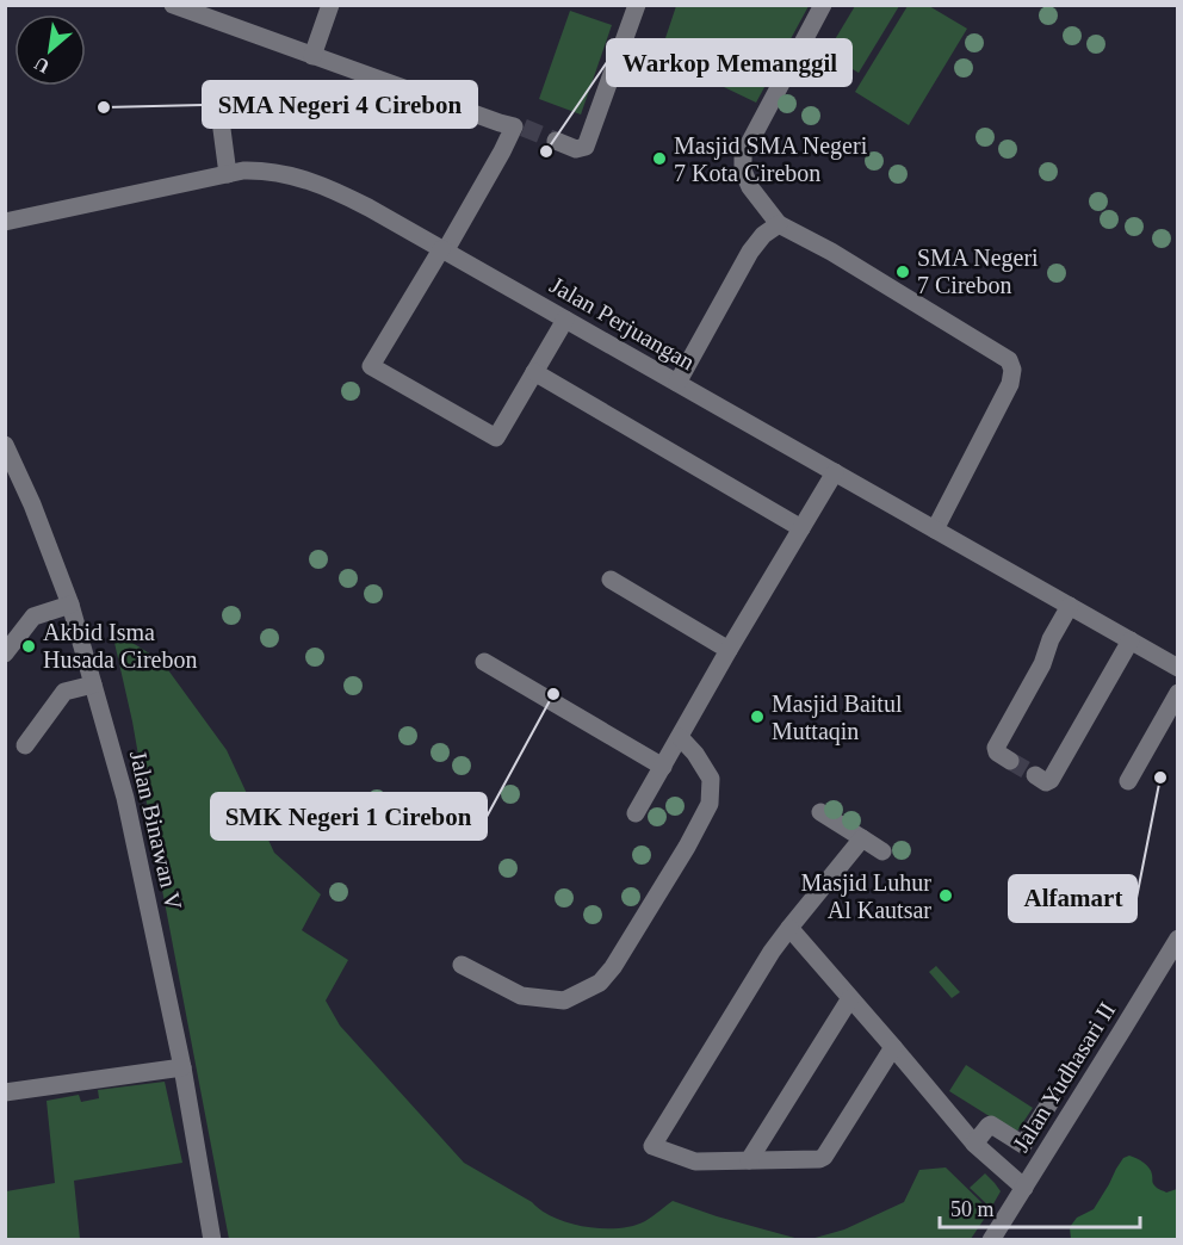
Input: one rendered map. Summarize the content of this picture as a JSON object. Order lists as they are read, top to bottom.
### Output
{
  "streets": {
    "street": ["Jalan Perjuangan", "Jalan Binawan V", "Jalan Yudhasari II"]
  },
  "places": [
    "SMA Negeri 4 Cirebon",
    "Warkop Memanggil",
    "Masjid SMA Negeri 7 Kota Cirebon",
    "SMA Negeri 7 Cirebon",
    "Akbid Isma Husada Cirebon",
    "SMK Negeri 1 Cirebon",
    "Masjid Baitul Muttaqin",
    "Alfamart",
    "Masjid Luhur Al Kautsar"
  ],
  "scale_bar": "50 m",
  "north": "bottom left"
}
